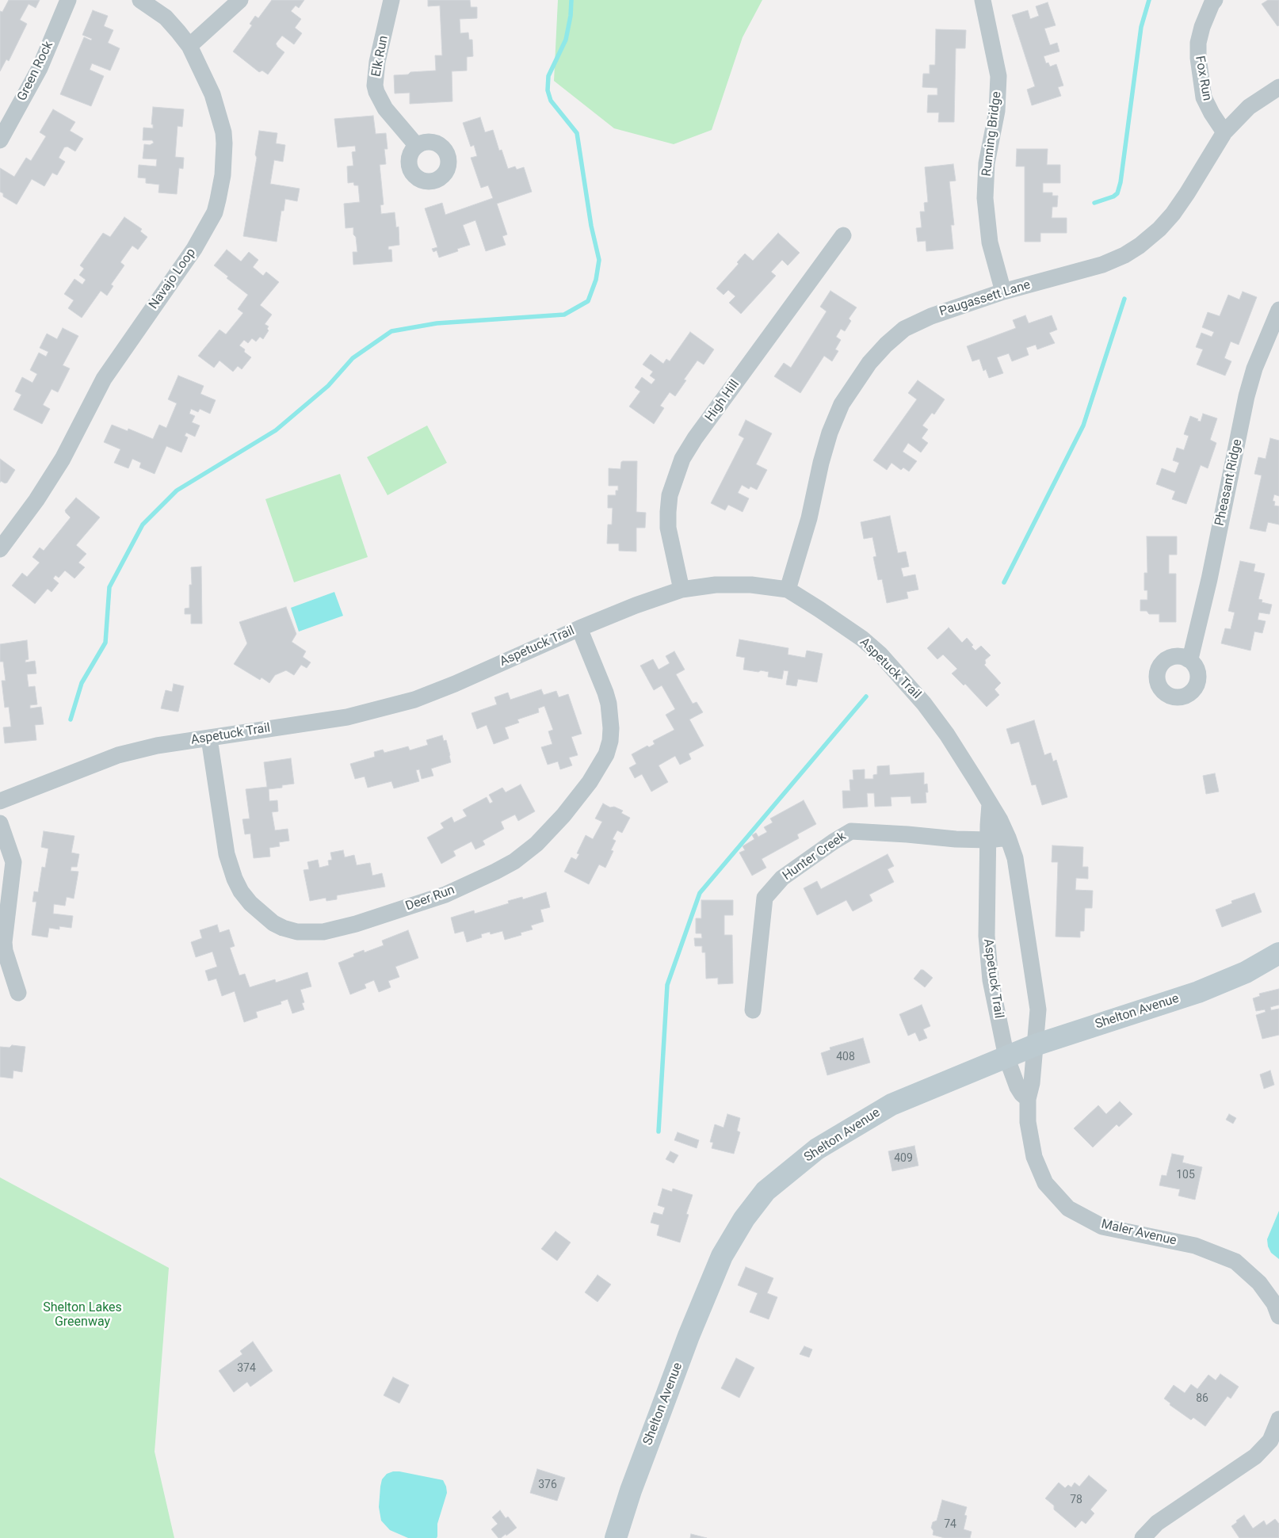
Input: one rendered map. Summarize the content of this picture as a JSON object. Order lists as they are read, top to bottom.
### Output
{
  "streets": {
    "main road": ["Shelton Avenue"],
    "street": [
      "Elk Run",
      "Green Rock",
      "Fox Run",
      "Running Bridge",
      "Navajo Loop",
      "Paugassett Lane",
      "High Hill",
      "Pheasant Ridge",
      "Aspetuck Trail",
      "Hunter Creek",
      "Deer Run",
      "Maler Avenue"
    ]
  },
  "crossings": [
    ["Fox Run", "Paugassett Lane"],
    ["Running Bridge", "Paugassett Lane"],
    ["Paugassett Lane", "Aspetuck Trail"],
    ["High Hill", "Aspetuck Trail"],
    ["Aspetuck Trail", "Hunter Creek"],
    ["Aspetuck Trail", "Deer Run"],
    ["Aspetuck Trail", "Shelton Avenue"],
    ["Aspetuck Trail", "Maler Avenue"],
    ["Shelton Avenue", "Maler Avenue"]
  ],
  "parks": ["Shelton Lakes Greenway"],
  "house_numbers": [
    "408",
    "409",
    "105",
    "374",
    "86",
    "376",
    "78",
    "74"
  ]
}
